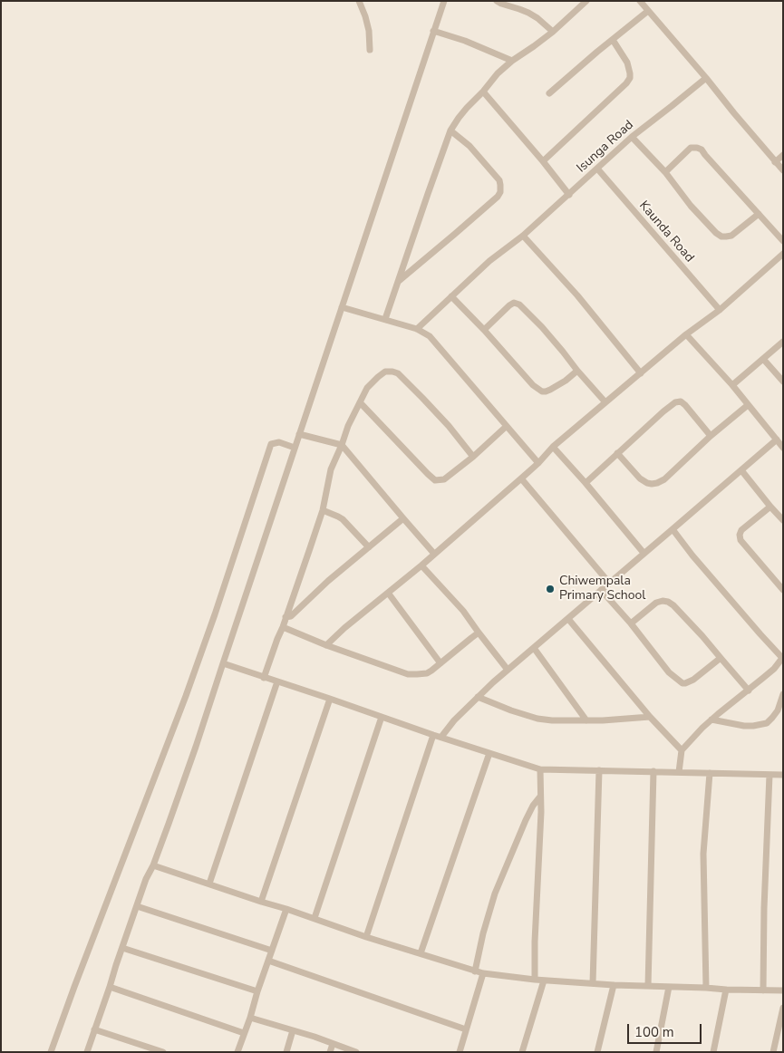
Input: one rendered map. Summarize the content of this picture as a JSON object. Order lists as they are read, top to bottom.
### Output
{
  "streets": {
    "street": ["Isunga Road", "Kaunda Road"]
  },
  "crossings": [
    ["Isunga Road", "Kaunda Road"]
  ],
  "places": ["Chiwempala Primary School"],
  "scale_bar": "100 m"
}
